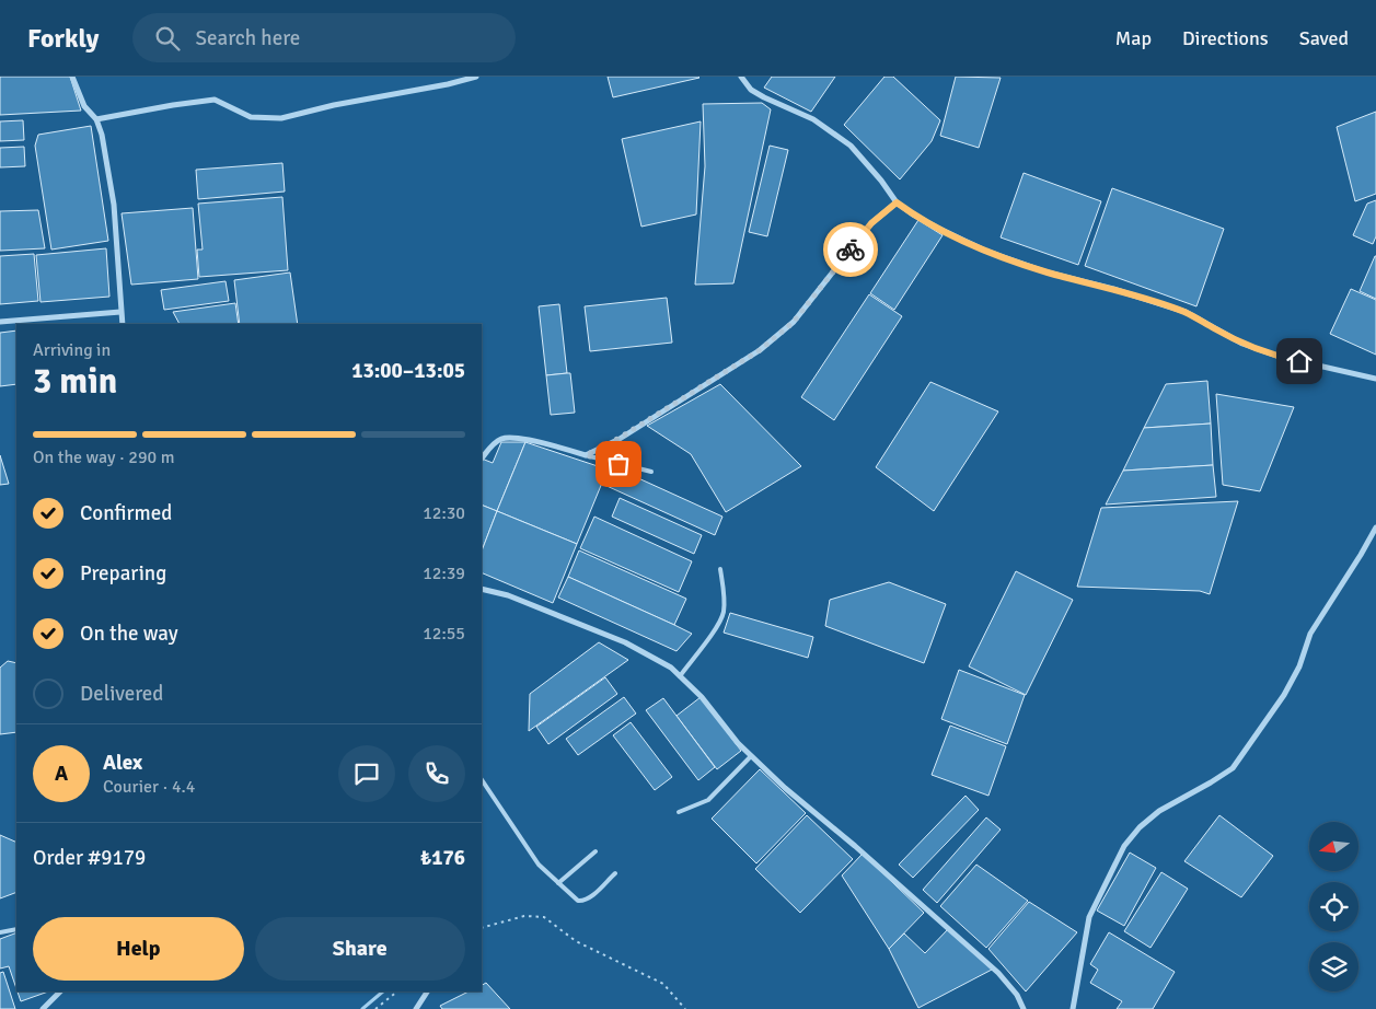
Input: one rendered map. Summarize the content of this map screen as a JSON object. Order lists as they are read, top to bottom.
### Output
{
  "north": "left",
  "page": {
    "header": "Forkly",
    "search": "Search here",
    "nav": ["Map", "Directions", "Saved"],
    "heading": ["3 min", "Arriving in", "13:00–13:05"],
    "panel": [
      "Alex",
      "Courier · 4.4",
      "Order #9179",
      "₺176"
    ],
    "bar": "On the way · 290 m",
    "list": [
      ["Confirmed", "12:30"],
      ["Preparing", "12:39"],
      ["On the way", "12:55"],
      "Delivered"
    ],
    "round": "A",
    "buttons": ["Help", "Share"]
  }
}
